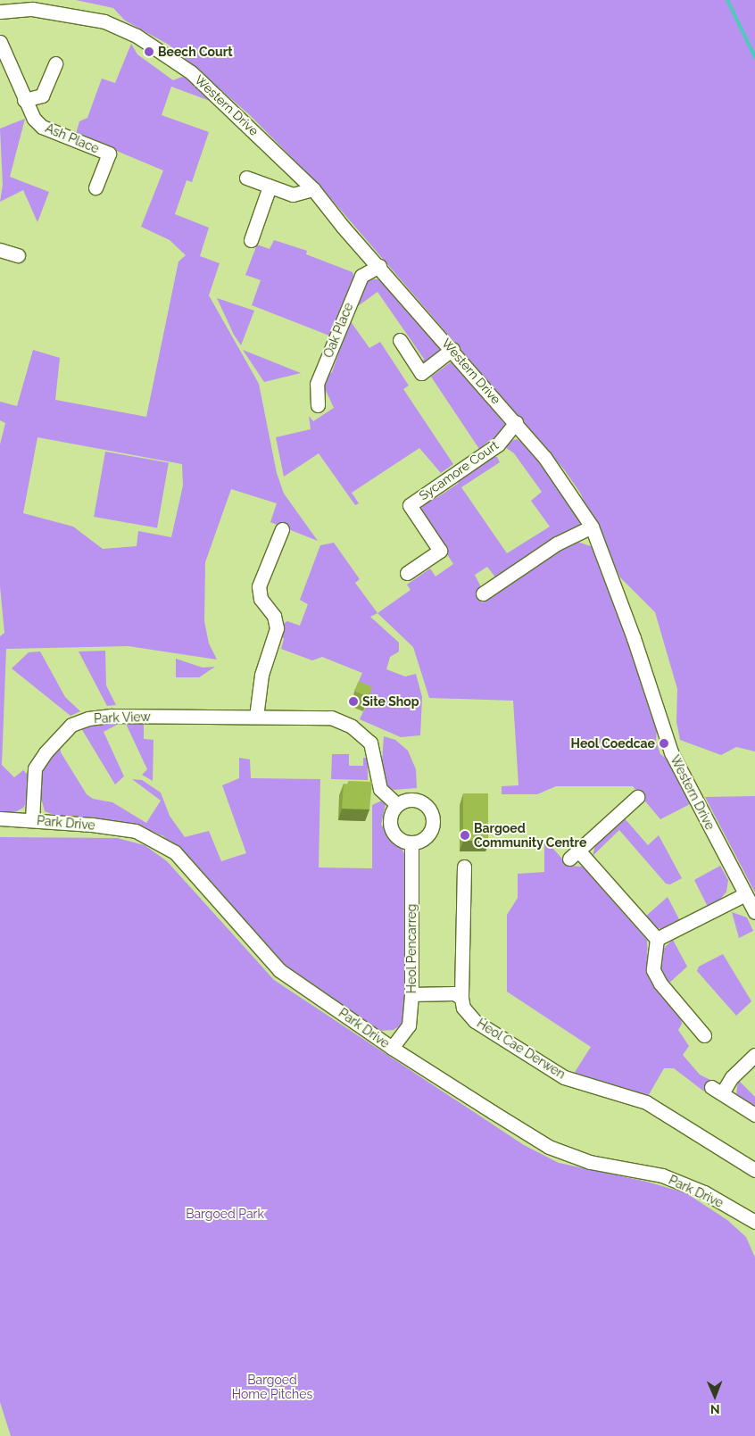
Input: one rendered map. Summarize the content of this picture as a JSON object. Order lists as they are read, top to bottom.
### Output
{
  "streets": {
    "street": [
      "Western Drive",
      "Ash Place",
      "Oak Place",
      "Sycamore Court",
      "Park View",
      "Park Drive",
      "Heol Pencarreg",
      "Heol Cae Derwen"
    ]
  },
  "crossings": [
    ["Western Drive", "Oak Place"],
    ["Western Drive", "Sycamore Court"],
    ["Park View", "Park Drive"],
    ["Park View", "Heol Pencarreg"],
    ["Park Drive", "Heol Pencarreg"]
  ],
  "parks": ["Bargoed Park", "Bargoed Home Pitches"],
  "places": [
    "Beech Court",
    "Site Shop",
    "Heol Coedcae",
    "Bargoed Community Centre"
  ],
  "north": "bottom"
}
